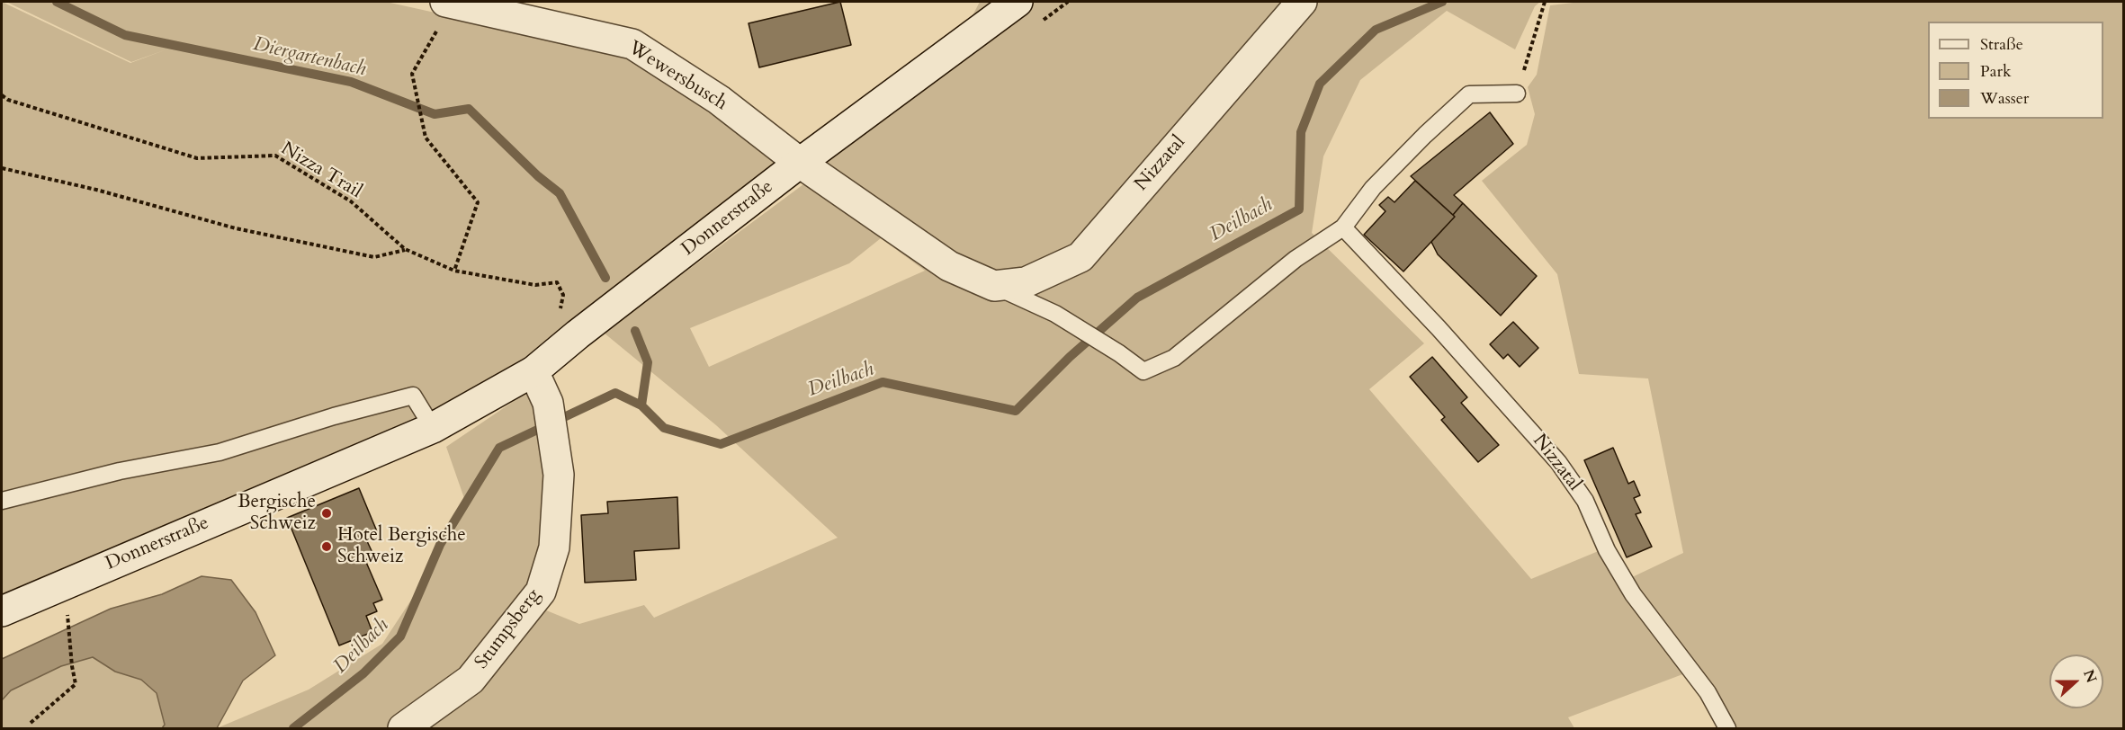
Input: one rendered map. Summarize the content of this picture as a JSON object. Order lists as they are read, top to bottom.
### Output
{
  "streets": {
    "street": [
      "Wewersbusch",
      "Nizzatal",
      "Donnerstraße",
      "Stumpsberg"
    ],
    "path": ["Nizza Trail"]
  },
  "crossings": [
    ["Wewersbusch", "Donnerstraße"],
    ["Nizza Trail", "Donnerstraße"],
    ["Donnerstraße", "Stumpsberg"]
  ],
  "water": ["Diergartenbach", "Deilbach"],
  "places": ["Bergische Schweiz", "Hotel Bergische Schweiz"],
  "legend": ["Straße", "Park", "Wasser"],
  "north": "right"
}
